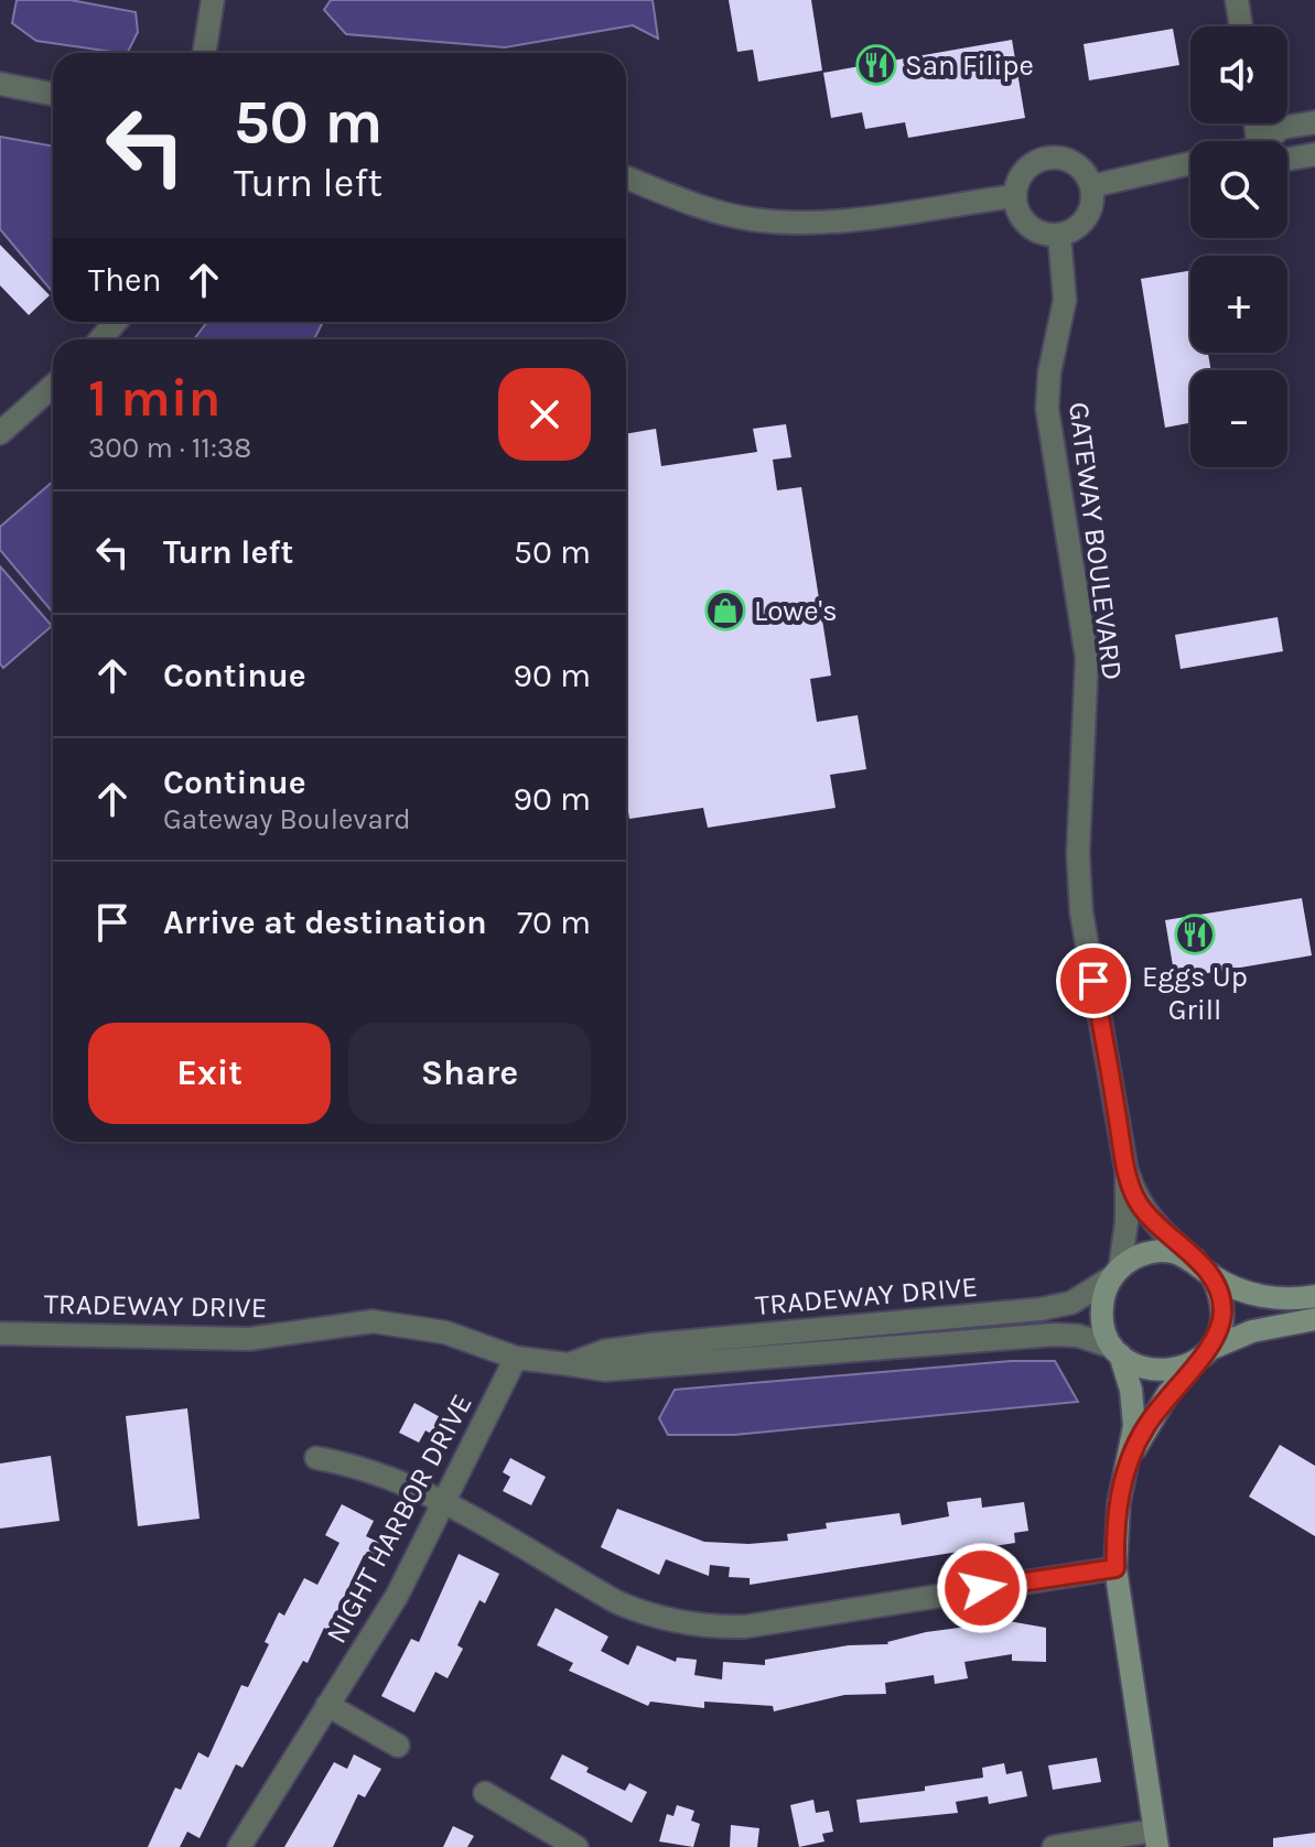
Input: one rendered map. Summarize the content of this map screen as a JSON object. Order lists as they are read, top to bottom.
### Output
{
  "streets": {
    "street": ["GATEWAY BOULEVARD", "TRADEWAY DRIVE", "NIGHT HARBOR DRIVE"]
  },
  "crossings": [
    ["TRADEWAY DRIVE", "NIGHT HARBOR DRIVE"]
  ],
  "places": {
    "restaurant": ["San Filipe", "Eggs Up Grill"],
    "shop": ["Lowe's"]
  },
  "page": {
    "map_buttons": ["+", "−"],
    "turn": ["50 m", "Turn left"],
    "then": "Then",
    "heading": ["1 min", "300 m · 11:38"],
    "list": [
      {
        "name": "Turn left",
        "value": "50 m"
      },
      {
        "name": "Continue",
        "value": "90 m"
      },
      {
        "name": "Continue",
        "note": "Gateway Boulevard",
        "value": "90 m"
      },
      {
        "name": "Arrive at destination",
        "value": "70 m"
      }
    ],
    "buttons": ["Exit", "Share"]
  }
}
